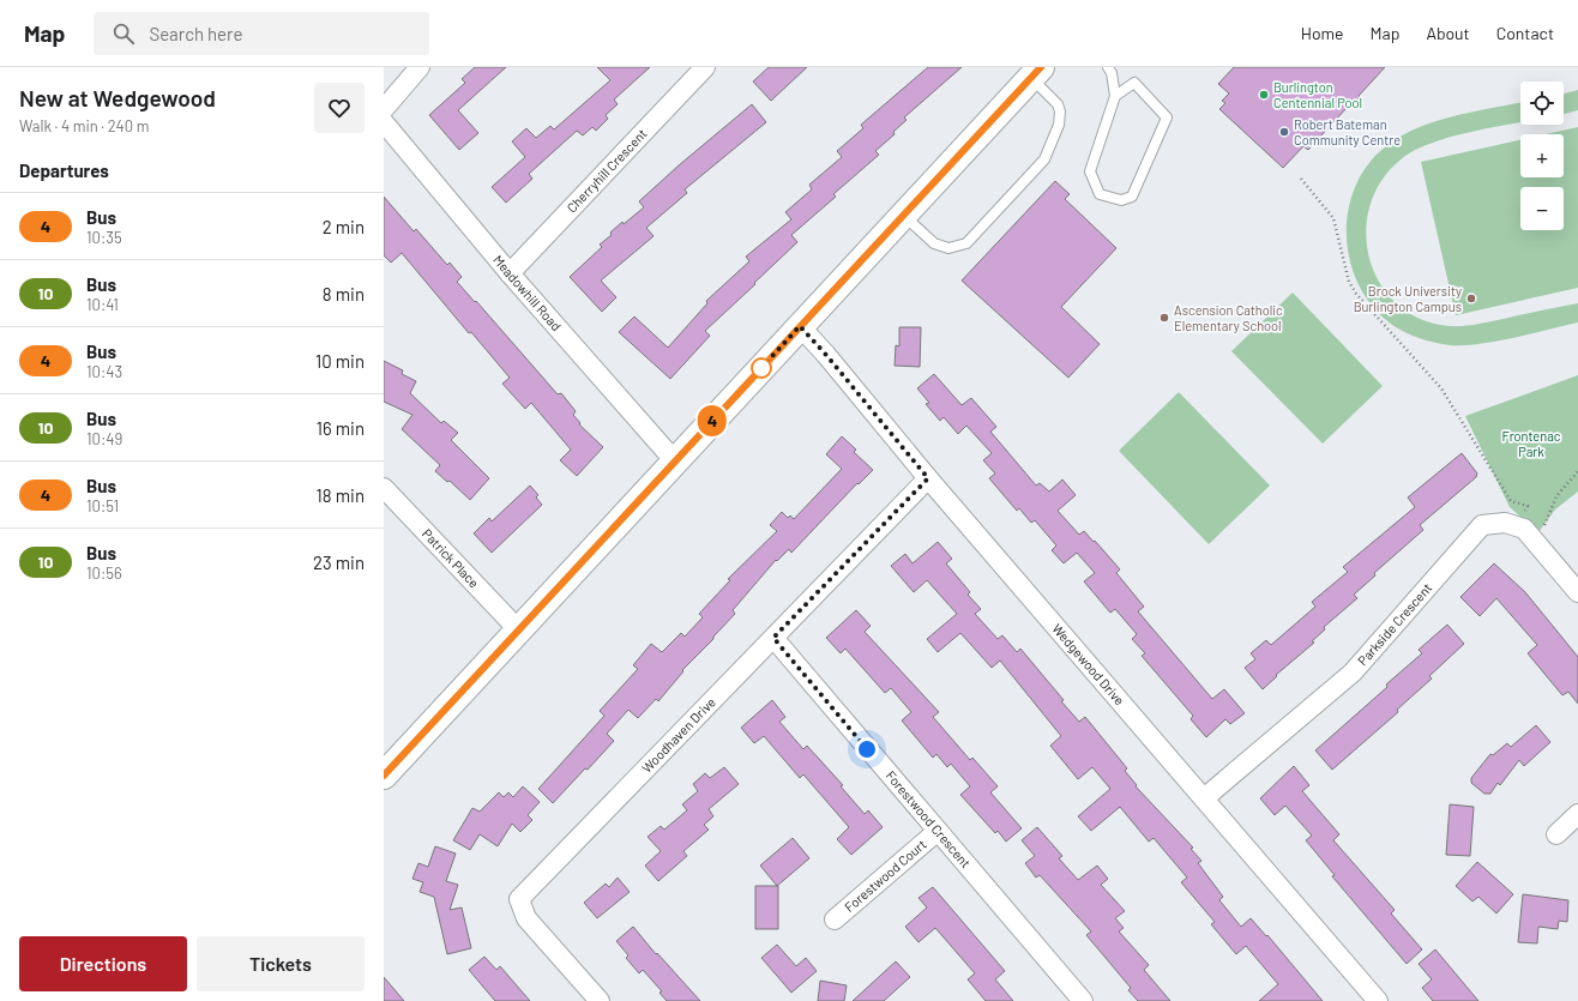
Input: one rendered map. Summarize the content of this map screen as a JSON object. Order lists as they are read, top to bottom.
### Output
{
  "streets": {
    "street": [
      "Cherryhill Crescent",
      "Meadowhill Road",
      "Patrick Place",
      "Parkside Crescent",
      "Wedgewood Drive",
      "Woodhaven Drive",
      "Forestwood Crescent",
      "Forestwood Court"
    ]
  },
  "crossings": [
    ["Cherryhill Crescent", "Meadowhill Road"],
    ["Parkside Crescent", "Wedgewood Drive"],
    ["Wedgewood Drive", "Woodhaven Drive"],
    ["Woodhaven Drive", "Forestwood Crescent"],
    ["Forestwood Crescent", "Forestwood Court"]
  ],
  "parks": ["Frontenac Park"],
  "places": [
    "Burlington Centennial Pool",
    "Robert Bateman Community Centre",
    "Brock University Burlington Campus",
    "Ascension Catholic Elementary School"
  ],
  "lines": ["bus line 4"],
  "page": {
    "header": "Map",
    "search": "Search here",
    "nav": [
      "Home",
      "Map",
      "About",
      "Contact"
    ],
    "heading": [
      ["New at Wedgewood", "Walk · 4 min · 240 m"],
      "Departures"
    ],
    "on_map": "4",
    "map_buttons": ["+", "−"],
    "list": [
      {
        "mark": "4",
        "name": "Bus",
        "note": "10:35",
        "value": "2 min"
      },
      {
        "mark": "10",
        "name": "Bus",
        "note": "10:41",
        "value": "8 min"
      },
      {
        "mark": "4",
        "name": "Bus",
        "note": "10:43",
        "value": "10 min"
      },
      {
        "mark": "10",
        "name": "Bus",
        "note": "10:49",
        "value": "16 min"
      },
      {
        "mark": "4",
        "name": "Bus",
        "note": "10:51",
        "value": "18 min"
      },
      {
        "mark": "10",
        "name": "Bus",
        "note": "10:56",
        "value": "23 min"
      }
    ],
    "buttons": ["Directions", "Tickets"]
  }
}
